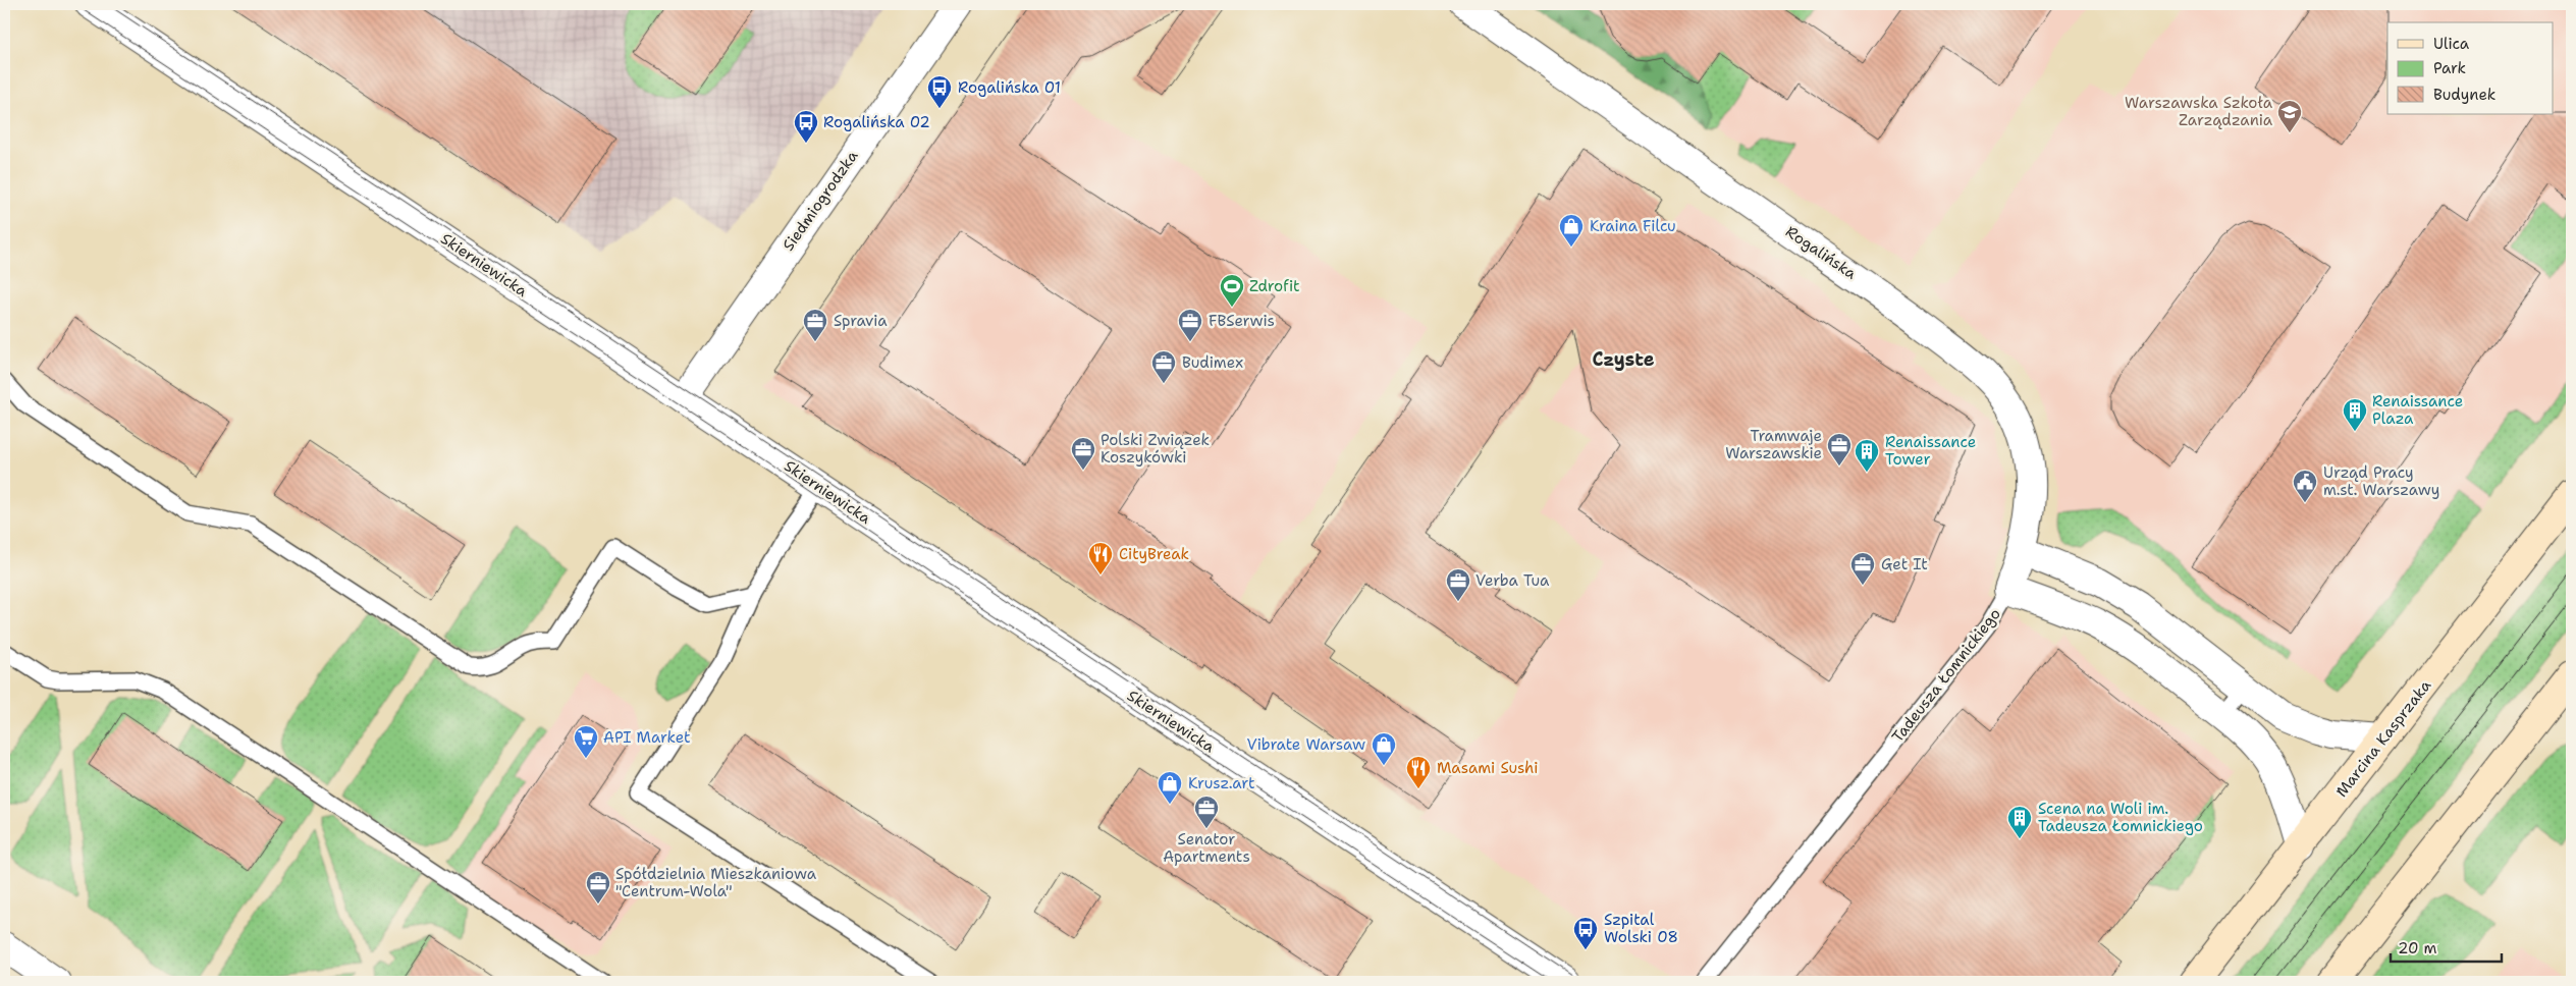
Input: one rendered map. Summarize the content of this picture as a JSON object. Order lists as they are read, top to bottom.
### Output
{
  "streets": {
    "main road": ["Marcina Kasprzaka"],
    "street": ["Siedmiogrodzka", "Rogalińska", "Skierniewicka"],
    "lane": ["Tadeusza Łomnickiego"]
  },
  "crossings": [
    ["Siedmiogrodzka", "Skierniewicka"],
    ["Rogalińska", "Tadeusza Łomnickiego"]
  ],
  "districts": ["Czyste"],
  "places": {
    "bus stop": ["Rogalińska 01", "Rogalińska 02", "Szpital Wolski 08"],
    "school or university": ["Warszawska Szkoła Zarządzania"],
    "shop": ["Kraina Filcu", "Vibrate Warsaw", "Krusz.art"],
    "sports": ["Zdrofit"],
    "office": [
      "Spravia",
      "FBSerwis",
      "Budimex",
      "Tramwaje Warszawskie",
      "Polski Związek Koszykówki",
      "Get It",
      "Verba Tua",
      "Senator Apartments",
      "Spółdzielnia Mieszkaniowa \"Centrum-Wola\""
    ],
    "building": ["Renaissance Plaza", "Renaissance Tower", "Scena na Woli im. Tadeusza Łomnickiego"],
    "public building": ["Urząd Pracy m.st. Warszawy"],
    "restaurant": ["CityBreak", "Masami Sushi"],
    "supermarket": ["API Market"]
  },
  "legend": ["Ulica", "Park", "Budynek"],
  "scale_bar": "20 m"
}
